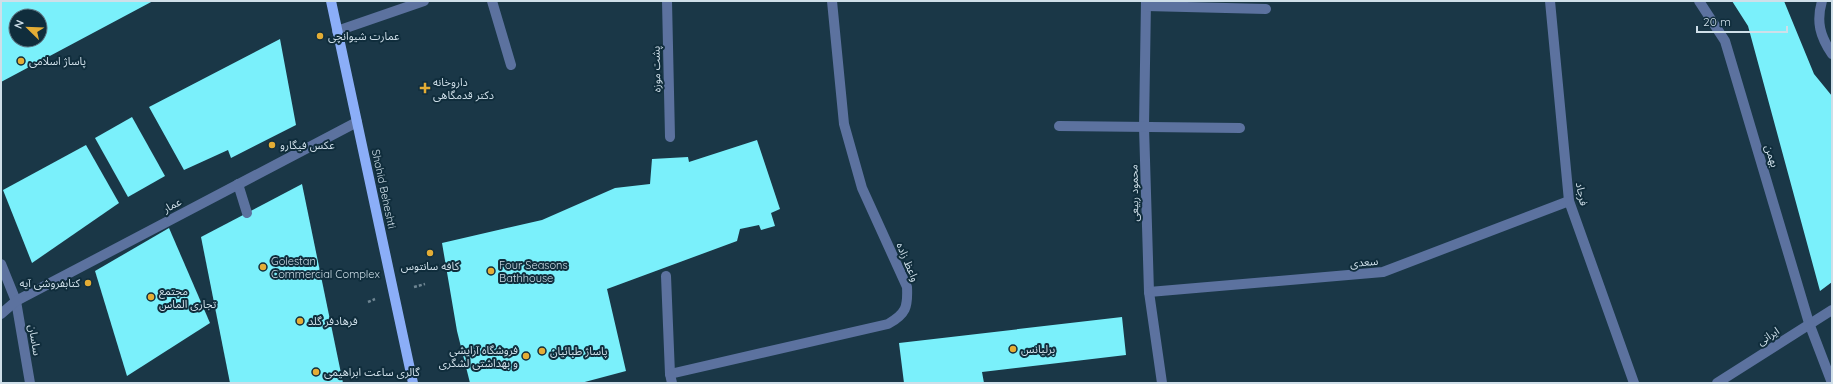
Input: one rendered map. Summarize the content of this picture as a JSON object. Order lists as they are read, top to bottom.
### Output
{
  "streets": {
    "main road": ["Shahid Beheshti"],
    "street": [
      "پشت موزه",
      "بهمن",
      "محمود ربیعی",
      "فرجاد",
      "عمار",
      "واعظ زاده",
      "سعدی",
      "ایرانی",
      "ساسان"
    ]
  },
  "crossings": [
    ["بهمن", "ایرانی"],
    ["Shahid Beheshti", "عمار"],
    ["محمود ربیعی", "سعدی"],
    ["فرجاد", "سعدی"],
    ["عمار", "ساسان"]
  ],
  "places": {
    "other": [
      "عمارت شیوانچی",
      "پاساژ اسلامی",
      "عکس فیگارو",
      "کافه سانتوس",
      "Golestan Commercial Complex",
      "Four Seasons Bathhouse",
      "کتابفروشی آیه",
      "مجتمع تجاری الماس",
      "فرهادفر گلد",
      "برلیانس",
      "پاساژ طبائیان",
      "فروشگاه آرایشی و بهداشتی لشگری",
      "گالری ساعت ابراهیمی"
    ],
    "health": ["داروخانه دکتر قدمگاهی"]
  },
  "scale_bar": "20 m",
  "north": "top left"
}
